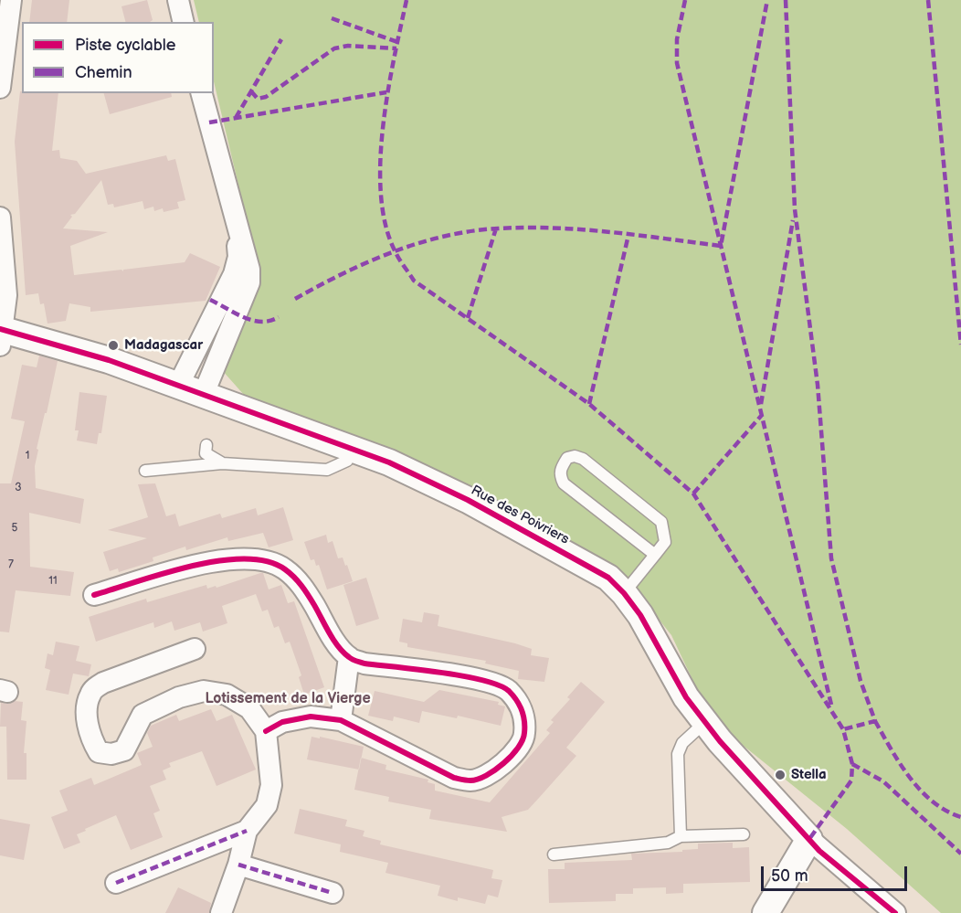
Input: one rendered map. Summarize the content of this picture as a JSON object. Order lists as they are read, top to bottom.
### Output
{
  "streets": {
    "street": ["Rue des Poivriers"]
  },
  "districts": ["Lotissement de la Vierge"],
  "places": ["Madagascar", "Stella"],
  "house_numbers": [
    "1",
    "3",
    "5",
    "7",
    "11"
  ],
  "legend": ["Piste cyclable", "Chemin"],
  "scale_bar": "50 m"
}
